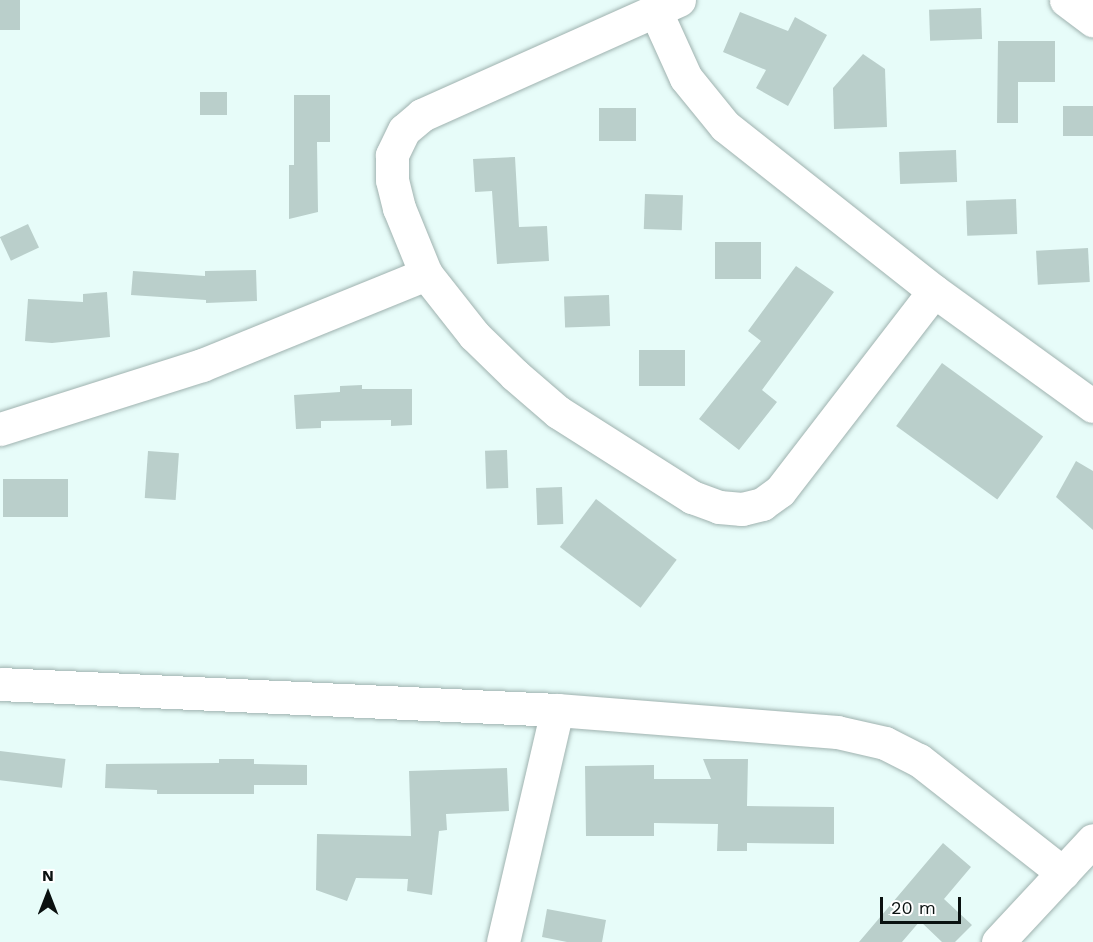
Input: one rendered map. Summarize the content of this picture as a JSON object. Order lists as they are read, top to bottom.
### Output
{
  "scale_bar": "20 m",
  "north": "top"
}
